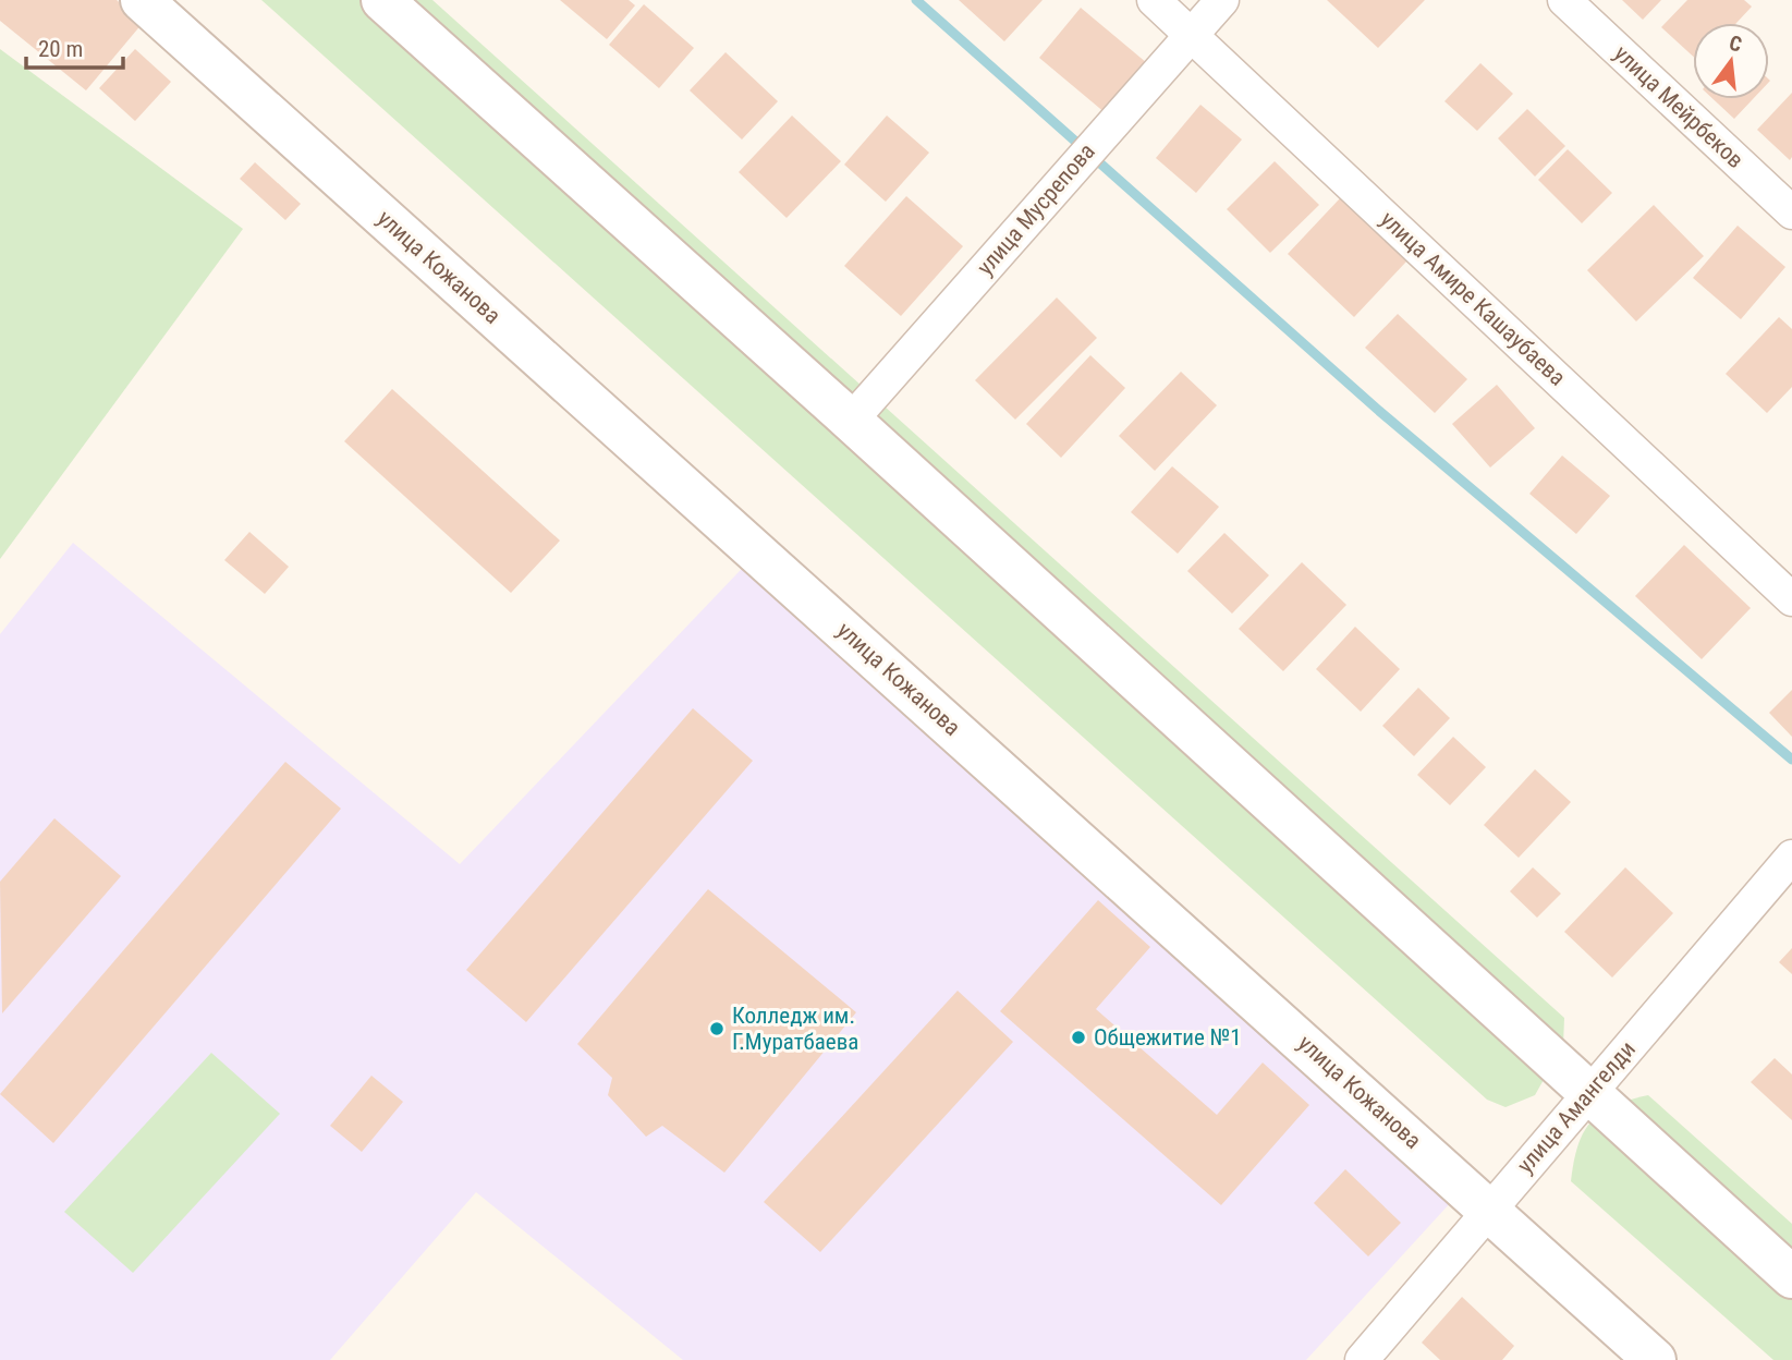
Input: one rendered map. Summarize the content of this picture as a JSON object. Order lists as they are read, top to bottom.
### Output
{
  "streets": {
    "street": [
      "улица Мейрбеков",
      "улица Мусрепова",
      "улица Кожанова",
      "улица Амире Кашаубаева",
      "улица Амангелди"
    ]
  },
  "crossings": [
    ["улица Мусрепова", "улица Амире Кашаубаева"],
    ["улица Кожанова", "улица Амангелди"]
  ],
  "places": ["Колледж им. Г.Муратбаева", "Общежитие №1"],
  "scale_bar": "20 m",
  "north": "top"
}
